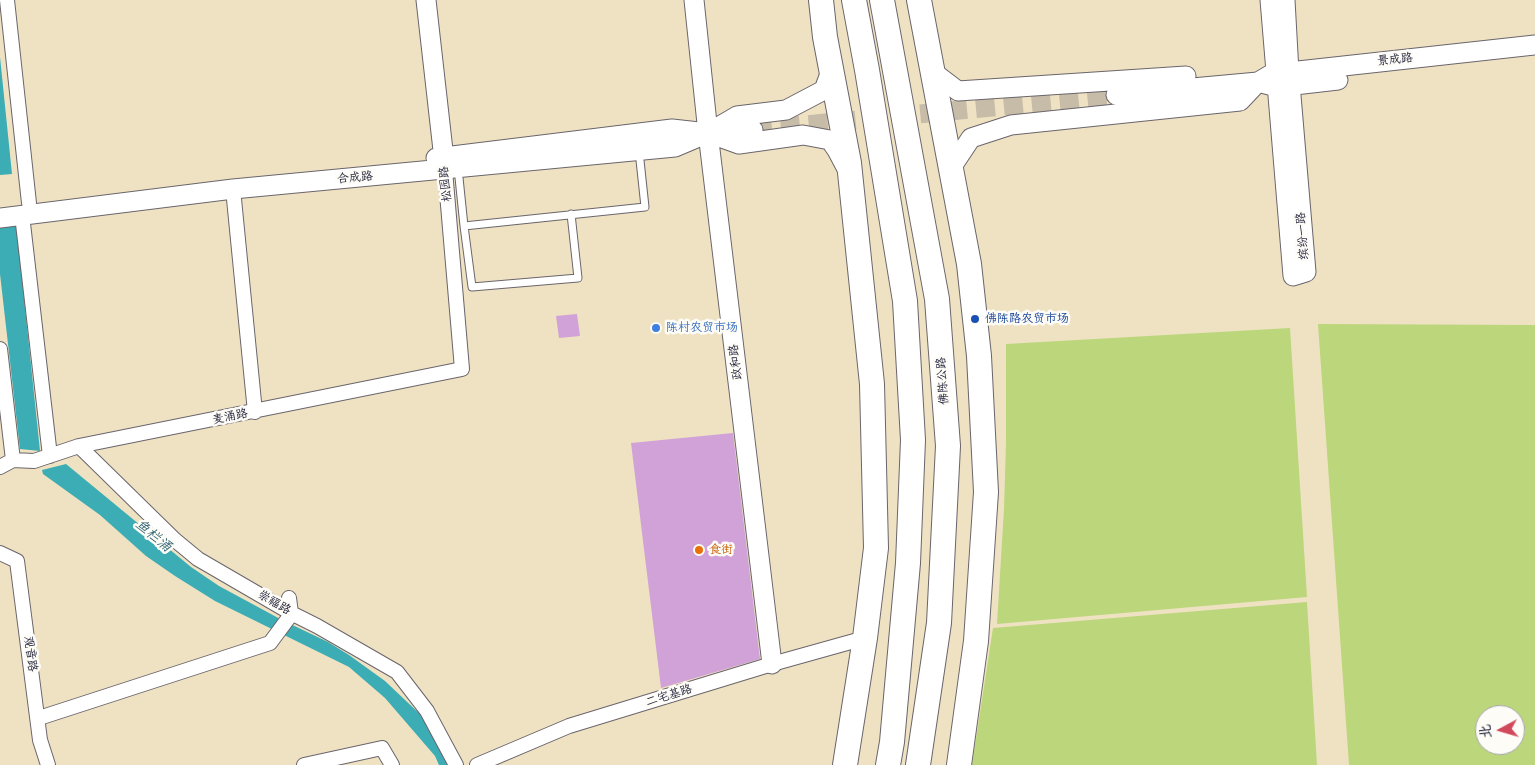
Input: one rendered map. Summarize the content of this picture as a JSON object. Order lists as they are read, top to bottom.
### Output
{
  "streets": {
    "highway": ["佛陈公路"],
    "main road": [
      "景成路",
      "合成路",
      "松园路",
      "缤纷一路",
      "政和路"
    ],
    "street": [
      "麦涌路",
      "崇福路",
      "观音路",
      "二宅基路"
    ]
  },
  "crossings": [
    ["景成路", "缤纷一路"],
    ["合成路", "松园路"],
    ["合成路", "政和路"],
    ["松园路", "麦涌路"],
    ["政和路", "二宅基路"],
    ["麦涌路", "崇福路"]
  ],
  "water": ["鱼栏涌"],
  "places": ["佛陈路农贸市场", "陈村农贸市场", "食街"],
  "north": "left"
}
